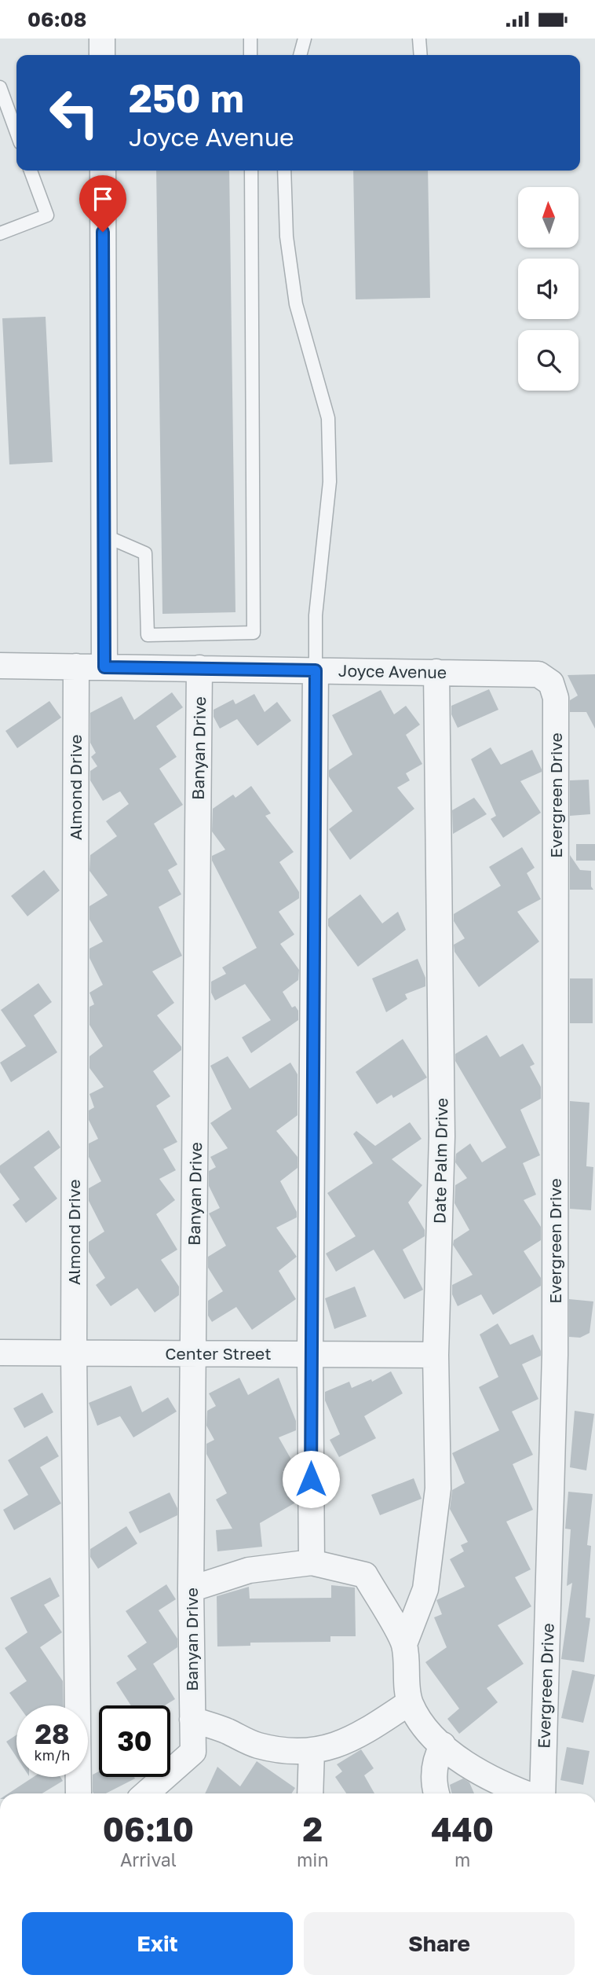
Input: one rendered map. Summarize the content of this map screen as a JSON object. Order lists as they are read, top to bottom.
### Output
{
  "streets": {
    "street": [
      "Joyce Avenue",
      "Banyan Drive",
      "Almond Drive",
      "Evergreen Drive",
      "Date Palm Drive",
      "Center Street"
    ]
  },
  "crossings": [
    ["Joyce Avenue", "Banyan Drive"],
    ["Joyce Avenue", "Almond Drive"],
    ["Joyce Avenue", "Evergreen Drive"],
    ["Joyce Avenue", "Date Palm Drive"],
    ["Banyan Drive", "Center Street"],
    ["Almond Drive", "Center Street"],
    ["Date Palm Drive", "Center Street"]
  ],
  "north": "top",
  "page": {
    "status": "06:08",
    "turn": ["250 m", "Joyce Avenue"],
    "speed": "28 km/h",
    "limit": "30",
    "eta": [
      "06:10",
      "Arrival",
      "2",
      "min",
      "440",
      "m"
    ],
    "buttons": ["Exit", "Share"]
  }
}
